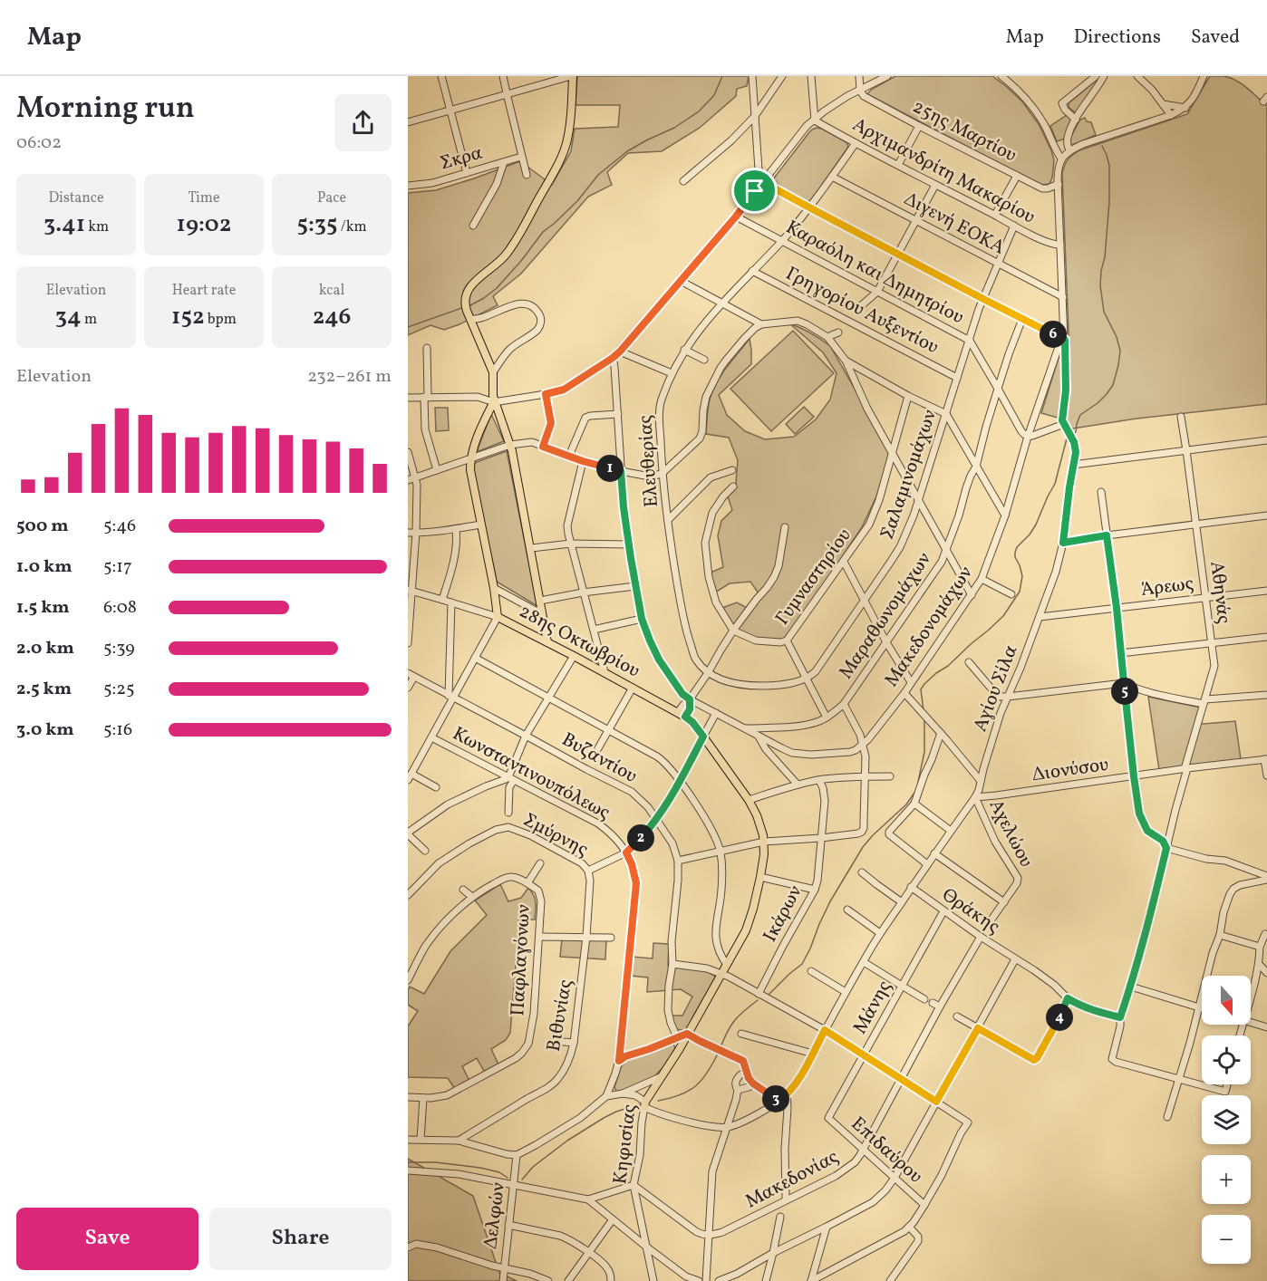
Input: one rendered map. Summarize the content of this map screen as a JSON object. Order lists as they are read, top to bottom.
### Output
{
  "streets": {
    "main road": ["28ης Οκτωβρίου", "Κηφισίας"],
    "street": [
      "25ης Μαρτίου",
      "Σκρα",
      "Αρχιμανδρίτη Μακαρίου",
      "Διγενή ΕΟΚΑ",
      "Καραόλη και Δημητρίου",
      "Γρηγορίου Αυξεντίου",
      "Ελευθερίας",
      "Σαλαμινομάχων",
      "Γυμναστηρίου",
      "Άρεως",
      "Αθηνάς",
      "Μαραθωνομάχων",
      "Μακεδονομάχων",
      "Αγίου Σίλα",
      "Βυζαντίου",
      "Διονύσου",
      "Κωνσταντινουπόλεως",
      "Αχελώου",
      "Σμύρνης",
      "Θράκης",
      "Ικάρων",
      "Παφλαγόνων",
      "Μάνης",
      "Βιθυνίας",
      "Επιδαύρου",
      "Μακεδονίας",
      "Δελφών"
    ]
  },
  "crossings": [
    ["Αρχιμανδρίτη Μακαρίου", "Ελευθερίας"],
    ["Αρχιμανδρίτη Μακαρίου", "Σαλαμινομάχων"],
    ["Διγενή ΕΟΚΑ", "Ελευθερίας"],
    ["Διγενή ΕΟΚΑ", "Σαλαμινομάχων"],
    ["Καραόλη και Δημητρίου", "Ελευθερίας"],
    ["Καραόλη και Δημητρίου", "Σαλαμινομάχων"],
    ["Γρηγορίου Αυξεντίου", "Ελευθερίας"],
    ["Γρηγορίου Αυξεντίου", "Σαλαμινομάχων"],
    ["Άρεως", "Αθηνάς"],
    ["Άρεως", "Αγίου Σίλα"],
    ["Αθηνάς", "Διονύσου"],
    ["Αθηνάς", "Θράκης"],
    ["Μακεδονομάχων", "Αχελώου"],
    ["28ης Οκτωβρίου", "Κηφισίας"],
    ["Αγίου Σίλα", "Διονύσου"],
    ["Αγίου Σίλα", "Αχελώου"],
    ["Αγίου Σίλα", "Θράκης"],
    ["Διονύσου", "Αχελώου"],
    ["Σμύρνης", "Βιθυνίας"],
    ["Θράκης", "Μάνης"],
    ["Θράκης", "Μακεδονίας"],
    ["Μάνης", "Επιδαύρου"],
    ["Επιδαύρου", "Μακεδονίας"]
  ],
  "north": "bottom",
  "page": {
    "header": "Map",
    "nav": ["Map", "Directions", "Saved"],
    "heading": ["Morning run", "06:02"],
    "stats": [
      ["Distance", "3.41 km"],
      ["Time", "19:02"],
      ["Pace", "5:35 /km"],
      ["Elevation", "34 m"],
      ["Heart rate", "152 bpm"],
      ["kcal", "246"]
    ],
    "pins": [
      "6",
      "1",
      "5",
      "2",
      "4",
      "3"
    ],
    "chart": ["Elevation", "232–261 m"],
    "list": [
      {
        "name": "500 m",
        "note": "5:46"
      },
      {
        "name": "1.0 km",
        "note": "5:17"
      },
      {
        "name": "1.5 km",
        "note": "6:08"
      },
      {
        "name": "2.0 km",
        "note": "5:39"
      },
      {
        "name": "2.5 km",
        "note": "5:25"
      },
      {
        "name": "3.0 km",
        "note": "5:16"
      }
    ],
    "map_buttons": ["+", "−"],
    "buttons": ["Save", "Share"]
  }
}
